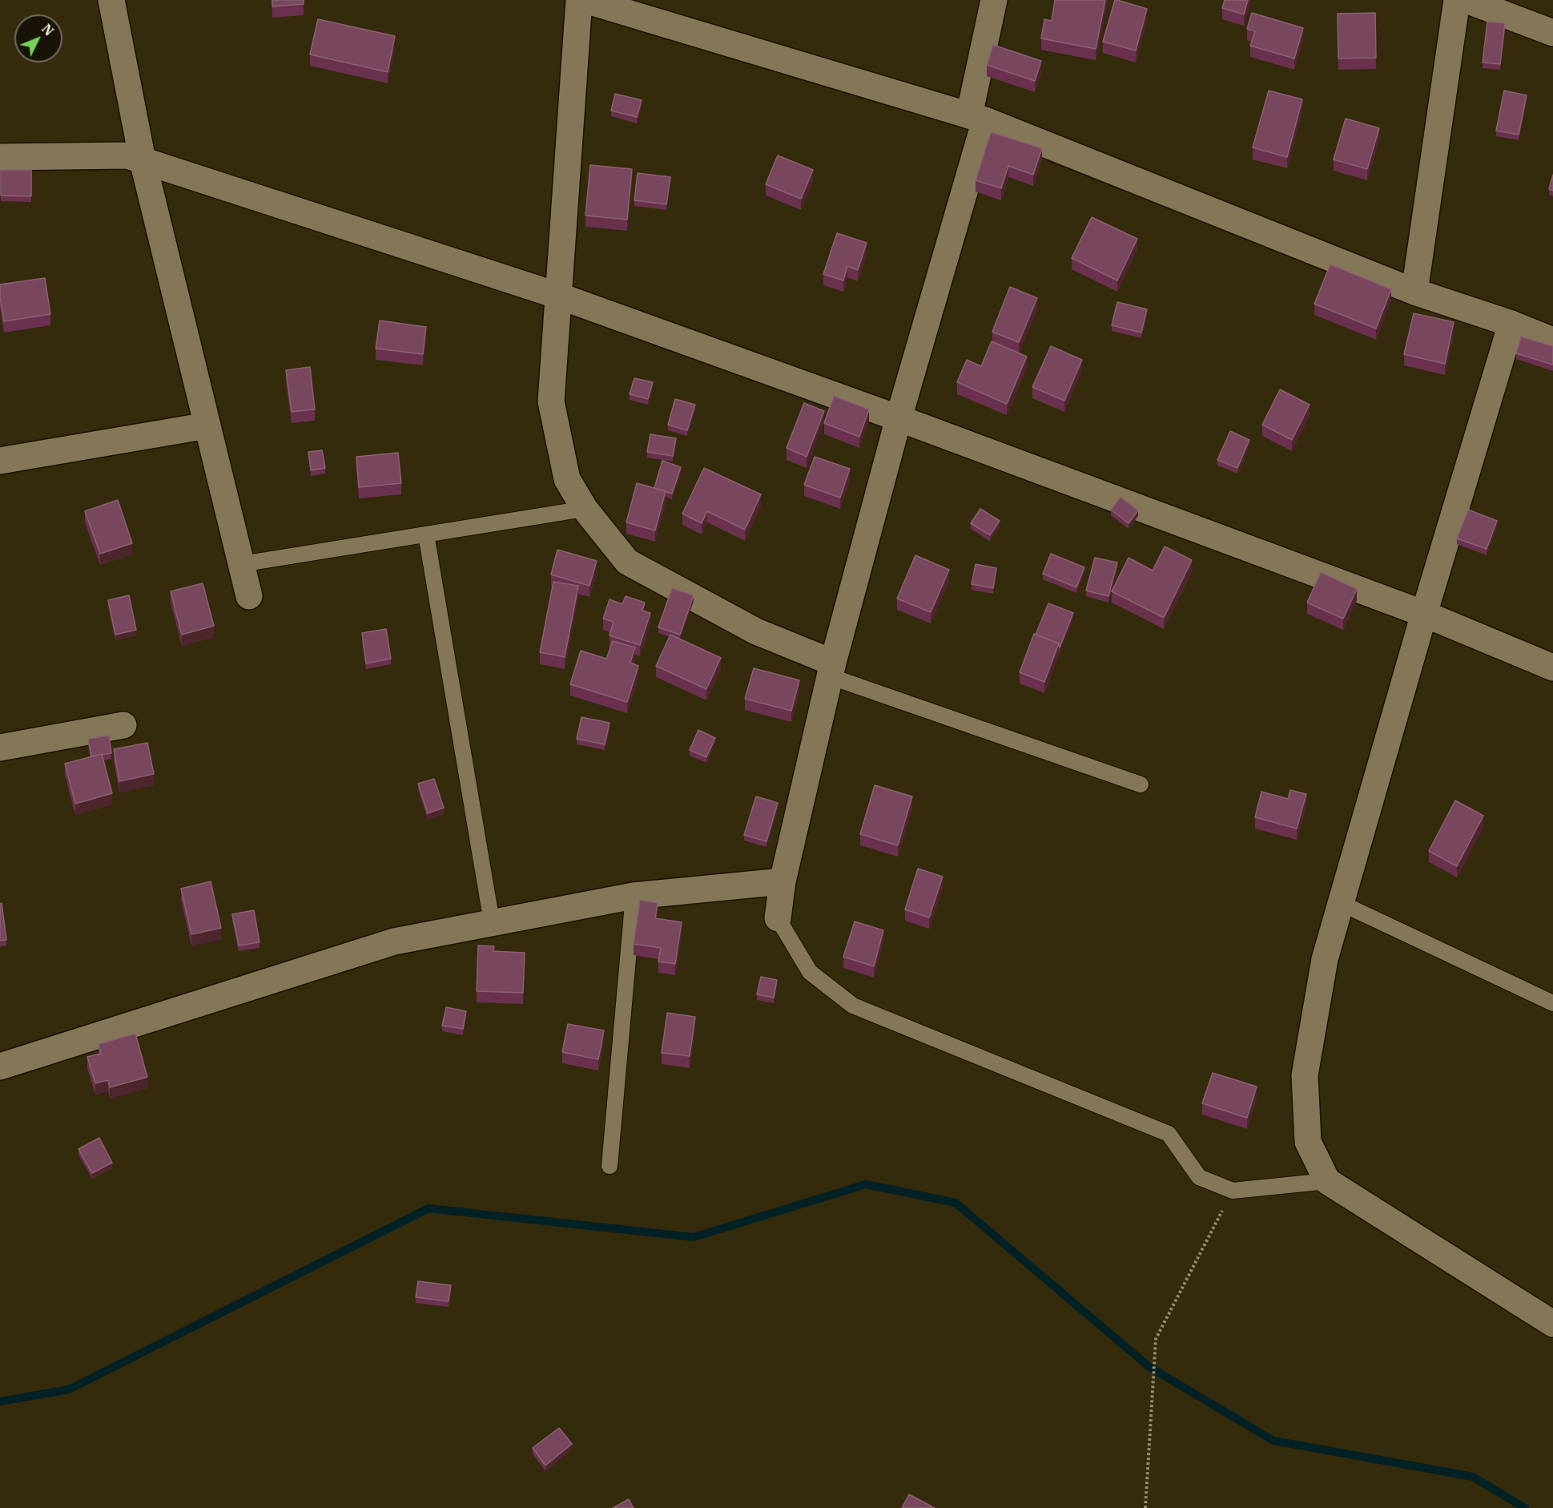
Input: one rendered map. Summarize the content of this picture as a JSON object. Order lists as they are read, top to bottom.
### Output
{
  "north": "top right"
}
